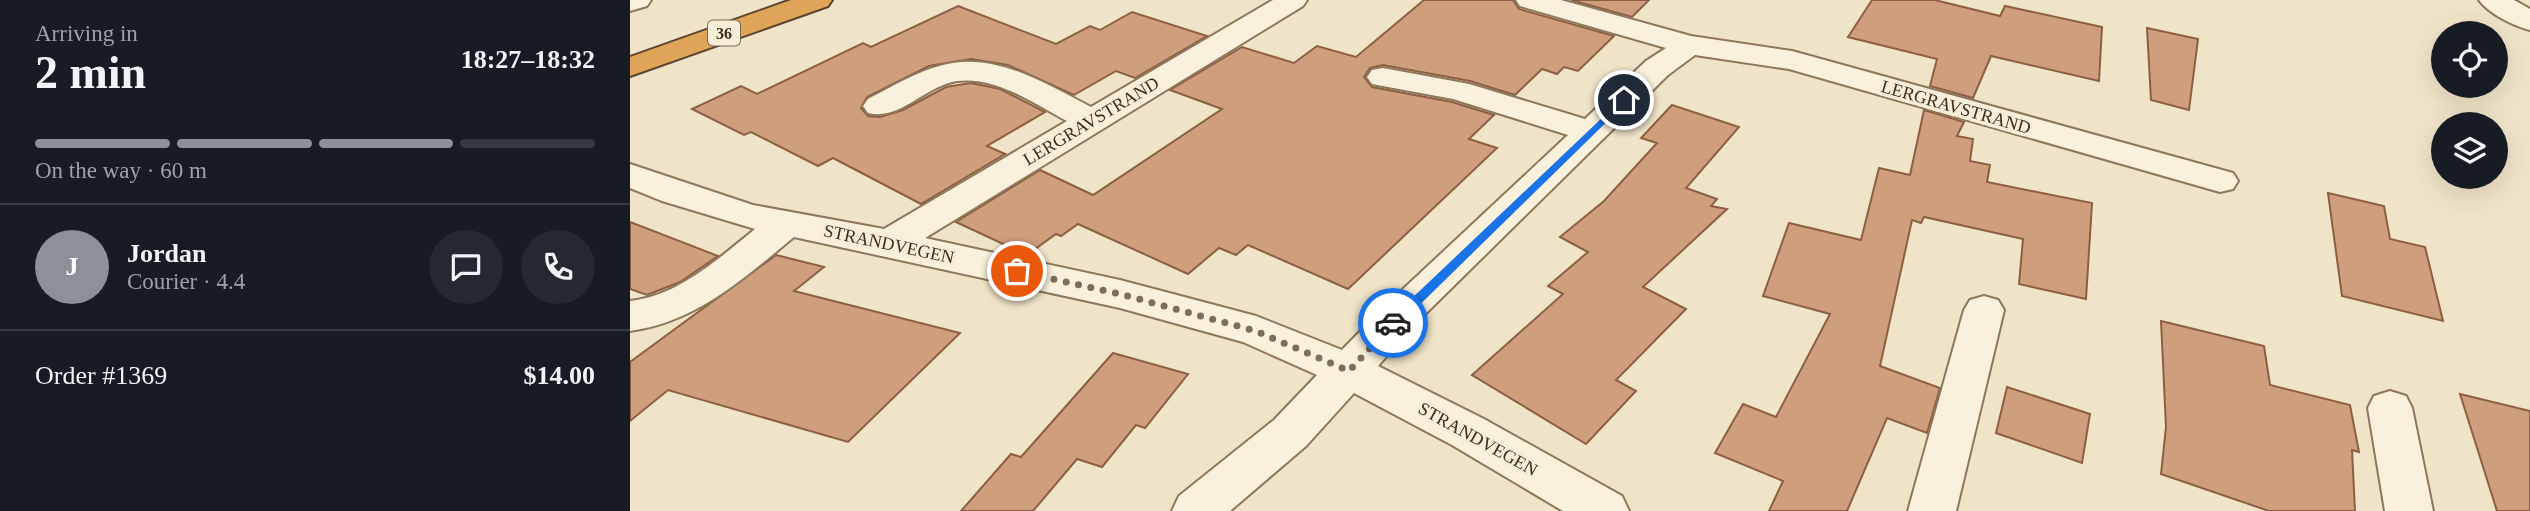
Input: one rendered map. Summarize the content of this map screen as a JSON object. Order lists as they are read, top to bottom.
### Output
{
  "streets": {
    "highway": ["36"],
    "street": ["LERGRAVSTRAND", "STRANDVEGEN"]
  },
  "crossings": [
    ["LERGRAVSTRAND", "STRANDVEGEN"]
  ],
  "page": {
    "heading": ["2 min", "Arriving in", "18:27–18:32"],
    "panel": [
      "Jordan",
      "Courier · 4.4",
      "Order #1369",
      "$14.00"
    ],
    "bar": "On the way · 60 m",
    "round": "J"
  }
}
